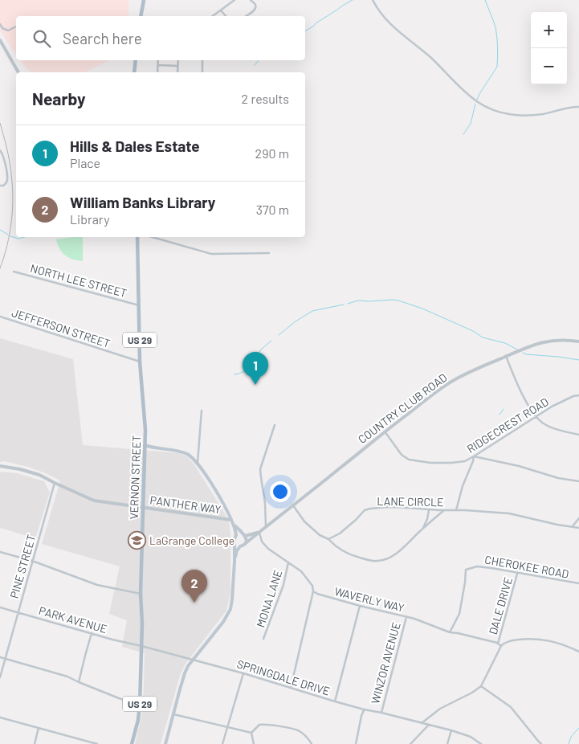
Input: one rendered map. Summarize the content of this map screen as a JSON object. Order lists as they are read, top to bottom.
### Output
{
  "streets": {
    "main road": ["US 29", "VERNON STREET"],
    "street": [
      "NORTH LEE STREET",
      "JEFFERSON STREET",
      "COUNTRY CLUB ROAD",
      "RIDGECREST ROAD",
      "LANE CIRCLE",
      "PANTHER WAY",
      "PINE STREET",
      "CHEROKEE ROAD",
      "MONA LANE",
      "WAVERLY WAY",
      "DALE DRIVE",
      "PARK AVENUE",
      "WINZOR AVENUE",
      "SPRINGDALE DRIVE"
    ]
  },
  "crossings": [
    ["NORTH LEE STREET", "VERNON STREET"],
    ["JEFFERSON STREET", "VERNON STREET"],
    ["COUNTRY CLUB ROAD", "RIDGECREST ROAD"],
    ["VERNON STREET", "PANTHER WAY"],
    ["VERNON STREET", "PARK AVENUE"],
    ["VERNON STREET", "SPRINGDALE DRIVE"],
    ["PANTHER WAY", "PINE STREET"],
    ["PINE STREET", "PARK AVENUE"],
    ["CHEROKEE ROAD", "WAVERLY WAY"],
    ["CHEROKEE ROAD", "DALE DRIVE"],
    ["WAVERLY WAY", "DALE DRIVE"],
    ["WAVERLY WAY", "WINZOR AVENUE"],
    ["PARK AVENUE", "SPRINGDALE DRIVE"],
    ["WINZOR AVENUE", "SPRINGDALE DRIVE"]
  ],
  "places": {
    "school or university": ["LaGrange College"]
  },
  "page": {
    "map_buttons": ["+", "−"],
    "search": "Search here",
    "heading": ["Nearby", "2 results"],
    "list": [
      {
        "mark": "1",
        "name": "Hills & Dales Estate",
        "note": "Place",
        "value": "290 m"
      },
      {
        "mark": "2",
        "name": "William Banks Library",
        "note": "Library",
        "value": "370 m"
      }
    ],
    "pins": ["1", "2"]
  }
}
